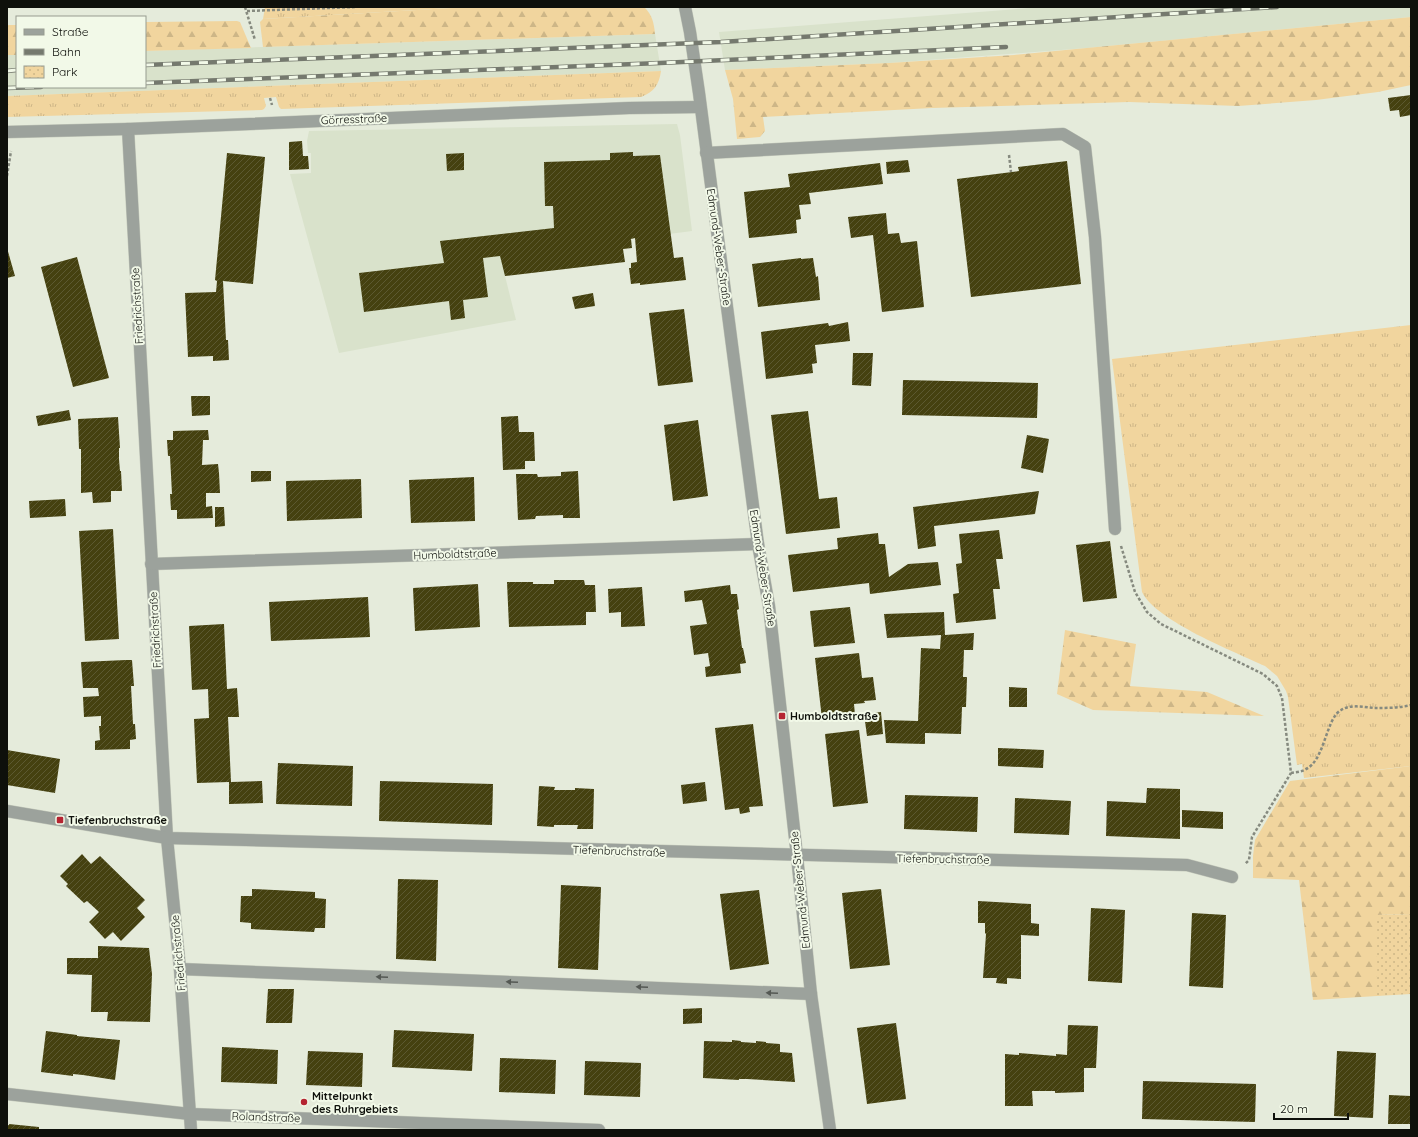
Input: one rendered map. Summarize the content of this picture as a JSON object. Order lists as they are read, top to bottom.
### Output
{
  "streets": {
    "street": [
      "Görresstraße",
      "Edmund-Weber-Straße",
      "Friedrichstraße",
      "Humboldtstraße",
      "Tiefenbruchstraße",
      "Rolandstraße"
    ]
  },
  "crossings": [
    ["Görresstraße", "Edmund-Weber-Straße"],
    ["Görresstraße", "Friedrichstraße"],
    ["Edmund-Weber-Straße", "Humboldtstraße"],
    ["Edmund-Weber-Straße", "Tiefenbruchstraße"],
    ["Friedrichstraße", "Humboldtstraße"],
    ["Friedrichstraße", "Tiefenbruchstraße"],
    ["Friedrichstraße", "Rolandstraße"]
  ],
  "places": {
    "transit": ["Humboldtstraße", "Tiefenbruchstraße"],
    "other": ["Mittelpunkt des Ruhrgebiets"]
  },
  "legend": ["Straße", "Bahn", "Park"],
  "scale_bar": "20 m"
}
